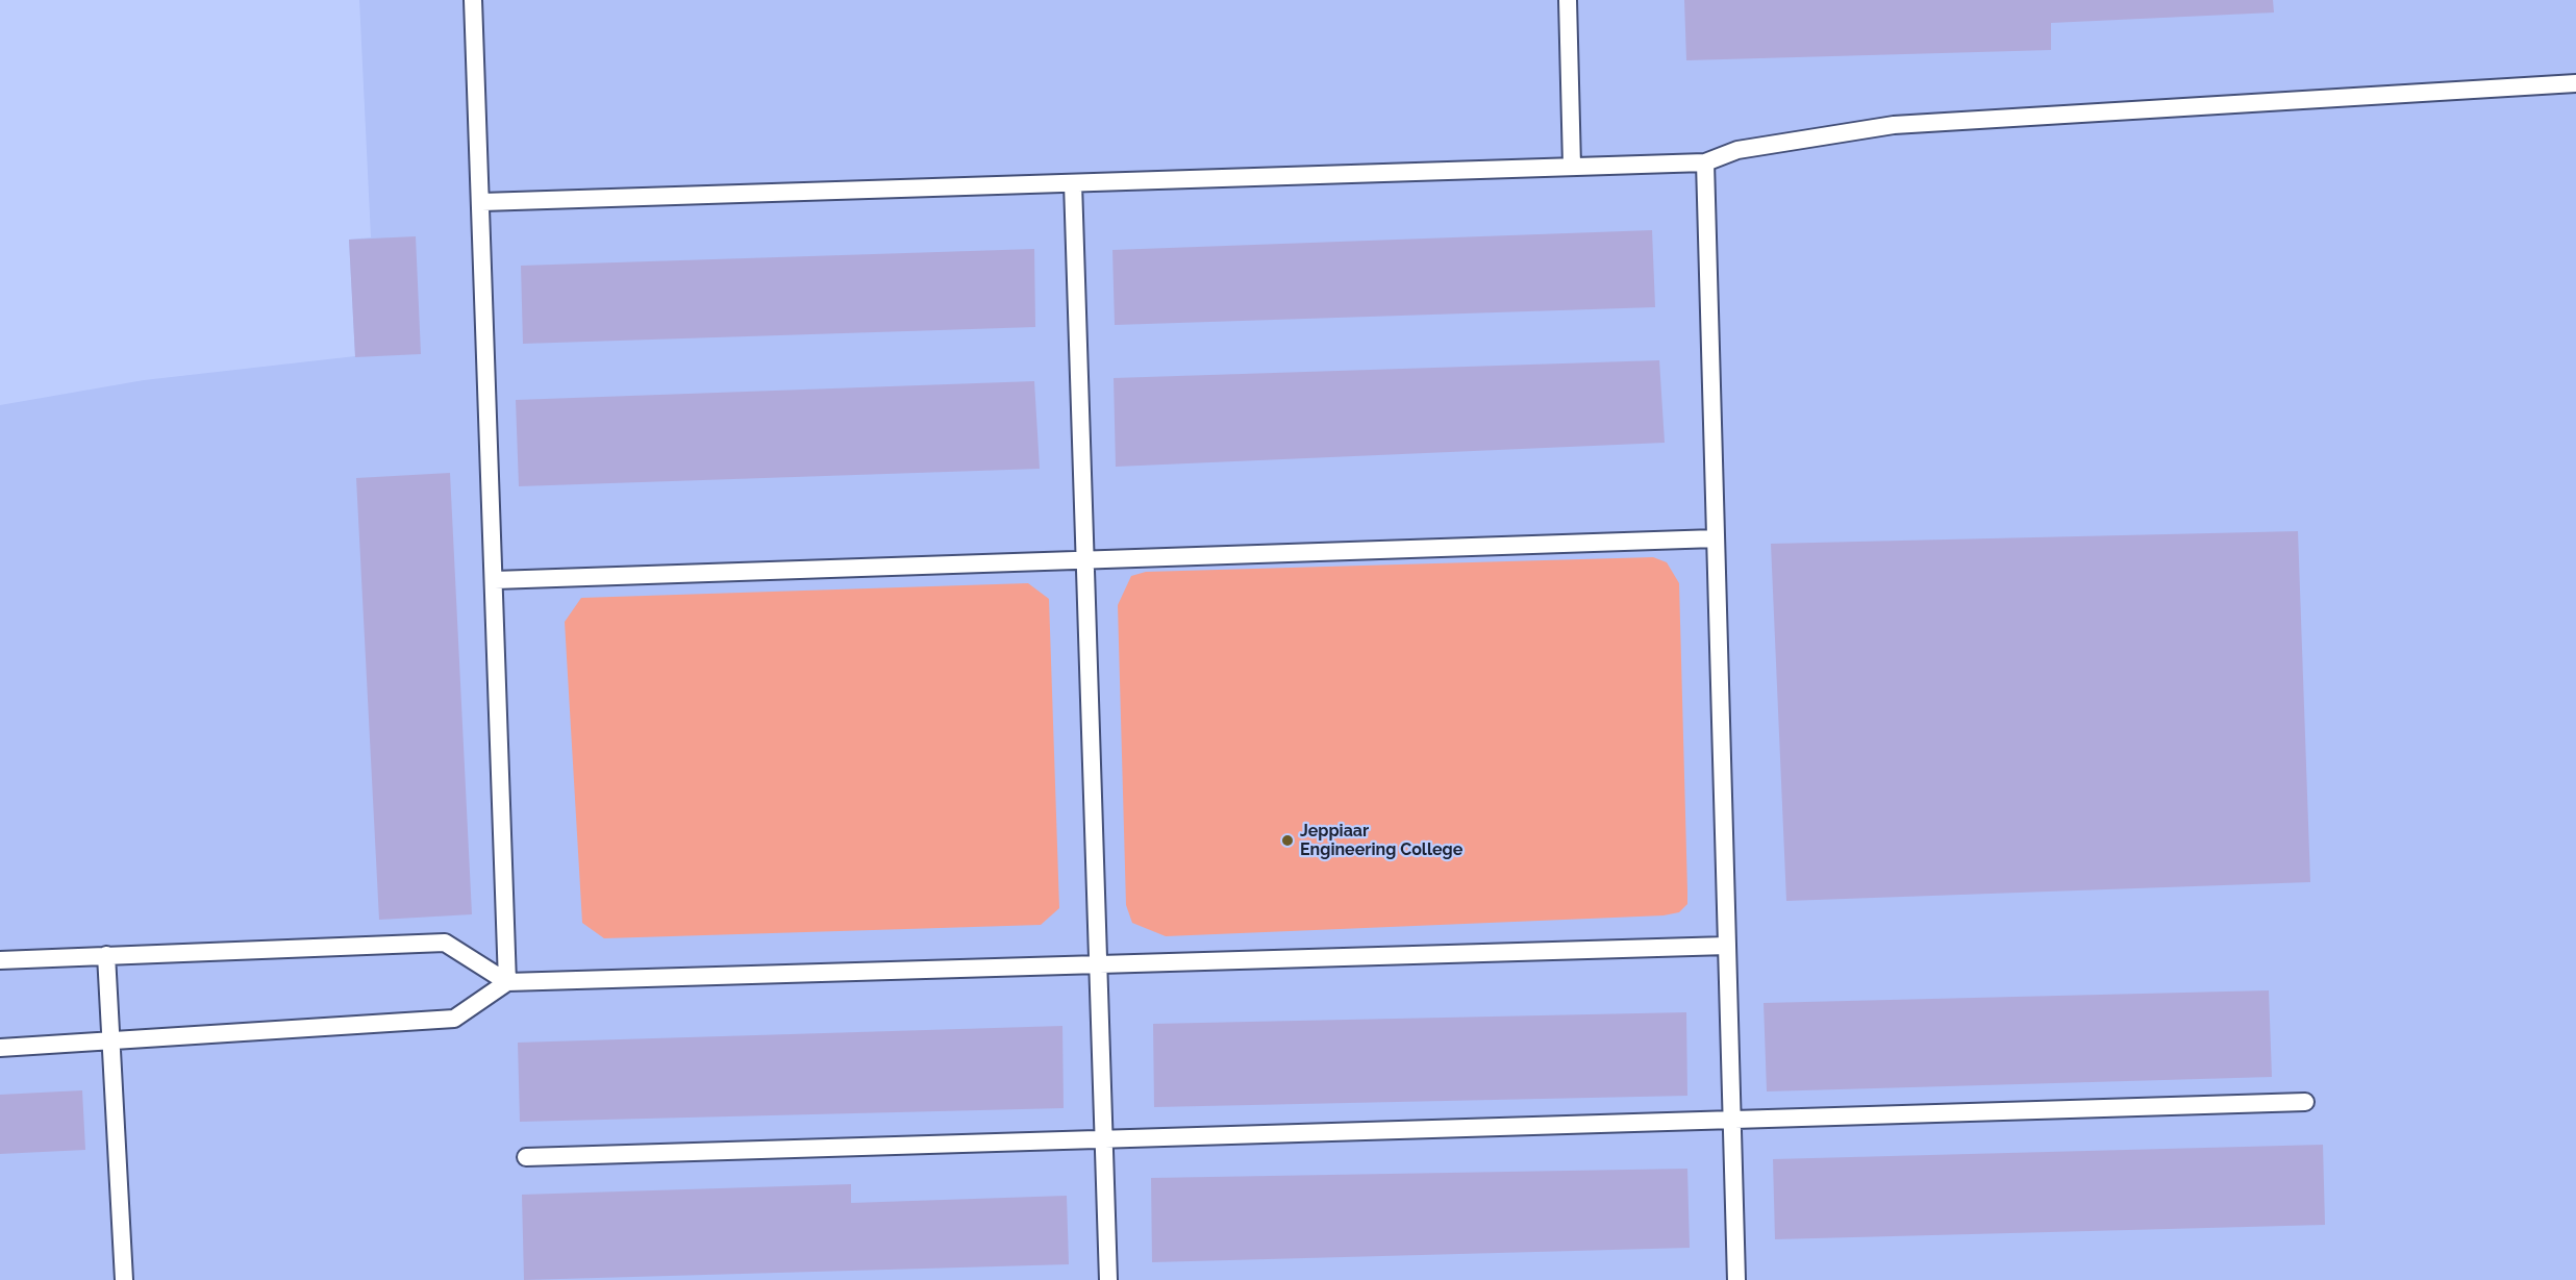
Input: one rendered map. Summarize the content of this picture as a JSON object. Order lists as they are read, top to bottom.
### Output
{
  "places": ["Jeppiaar Engineering College"]
}
